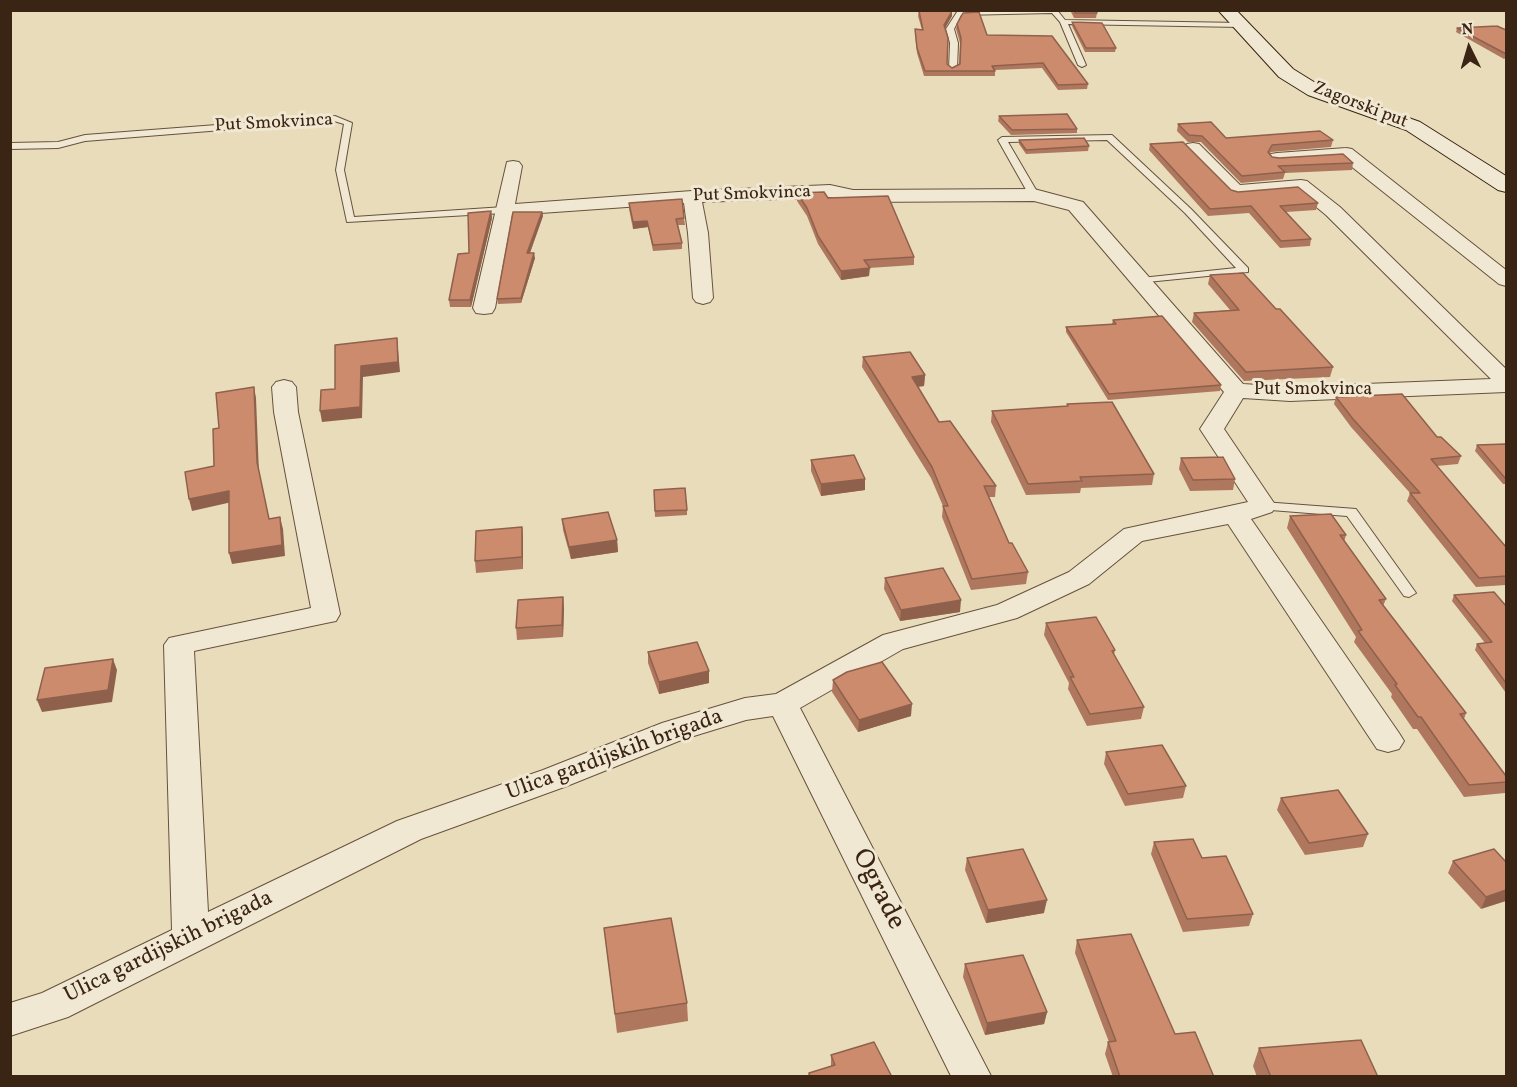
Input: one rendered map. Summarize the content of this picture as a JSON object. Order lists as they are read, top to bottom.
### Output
{
  "streets": {
    "main road": ["Zagorski put"],
    "street": ["Put Smokvinca", "Ulica gardijskih brigada", "Ograde"]
  },
  "crossings": [
    ["Ulica gardijskih brigada", "Ograde"]
  ],
  "north": "top"
}
